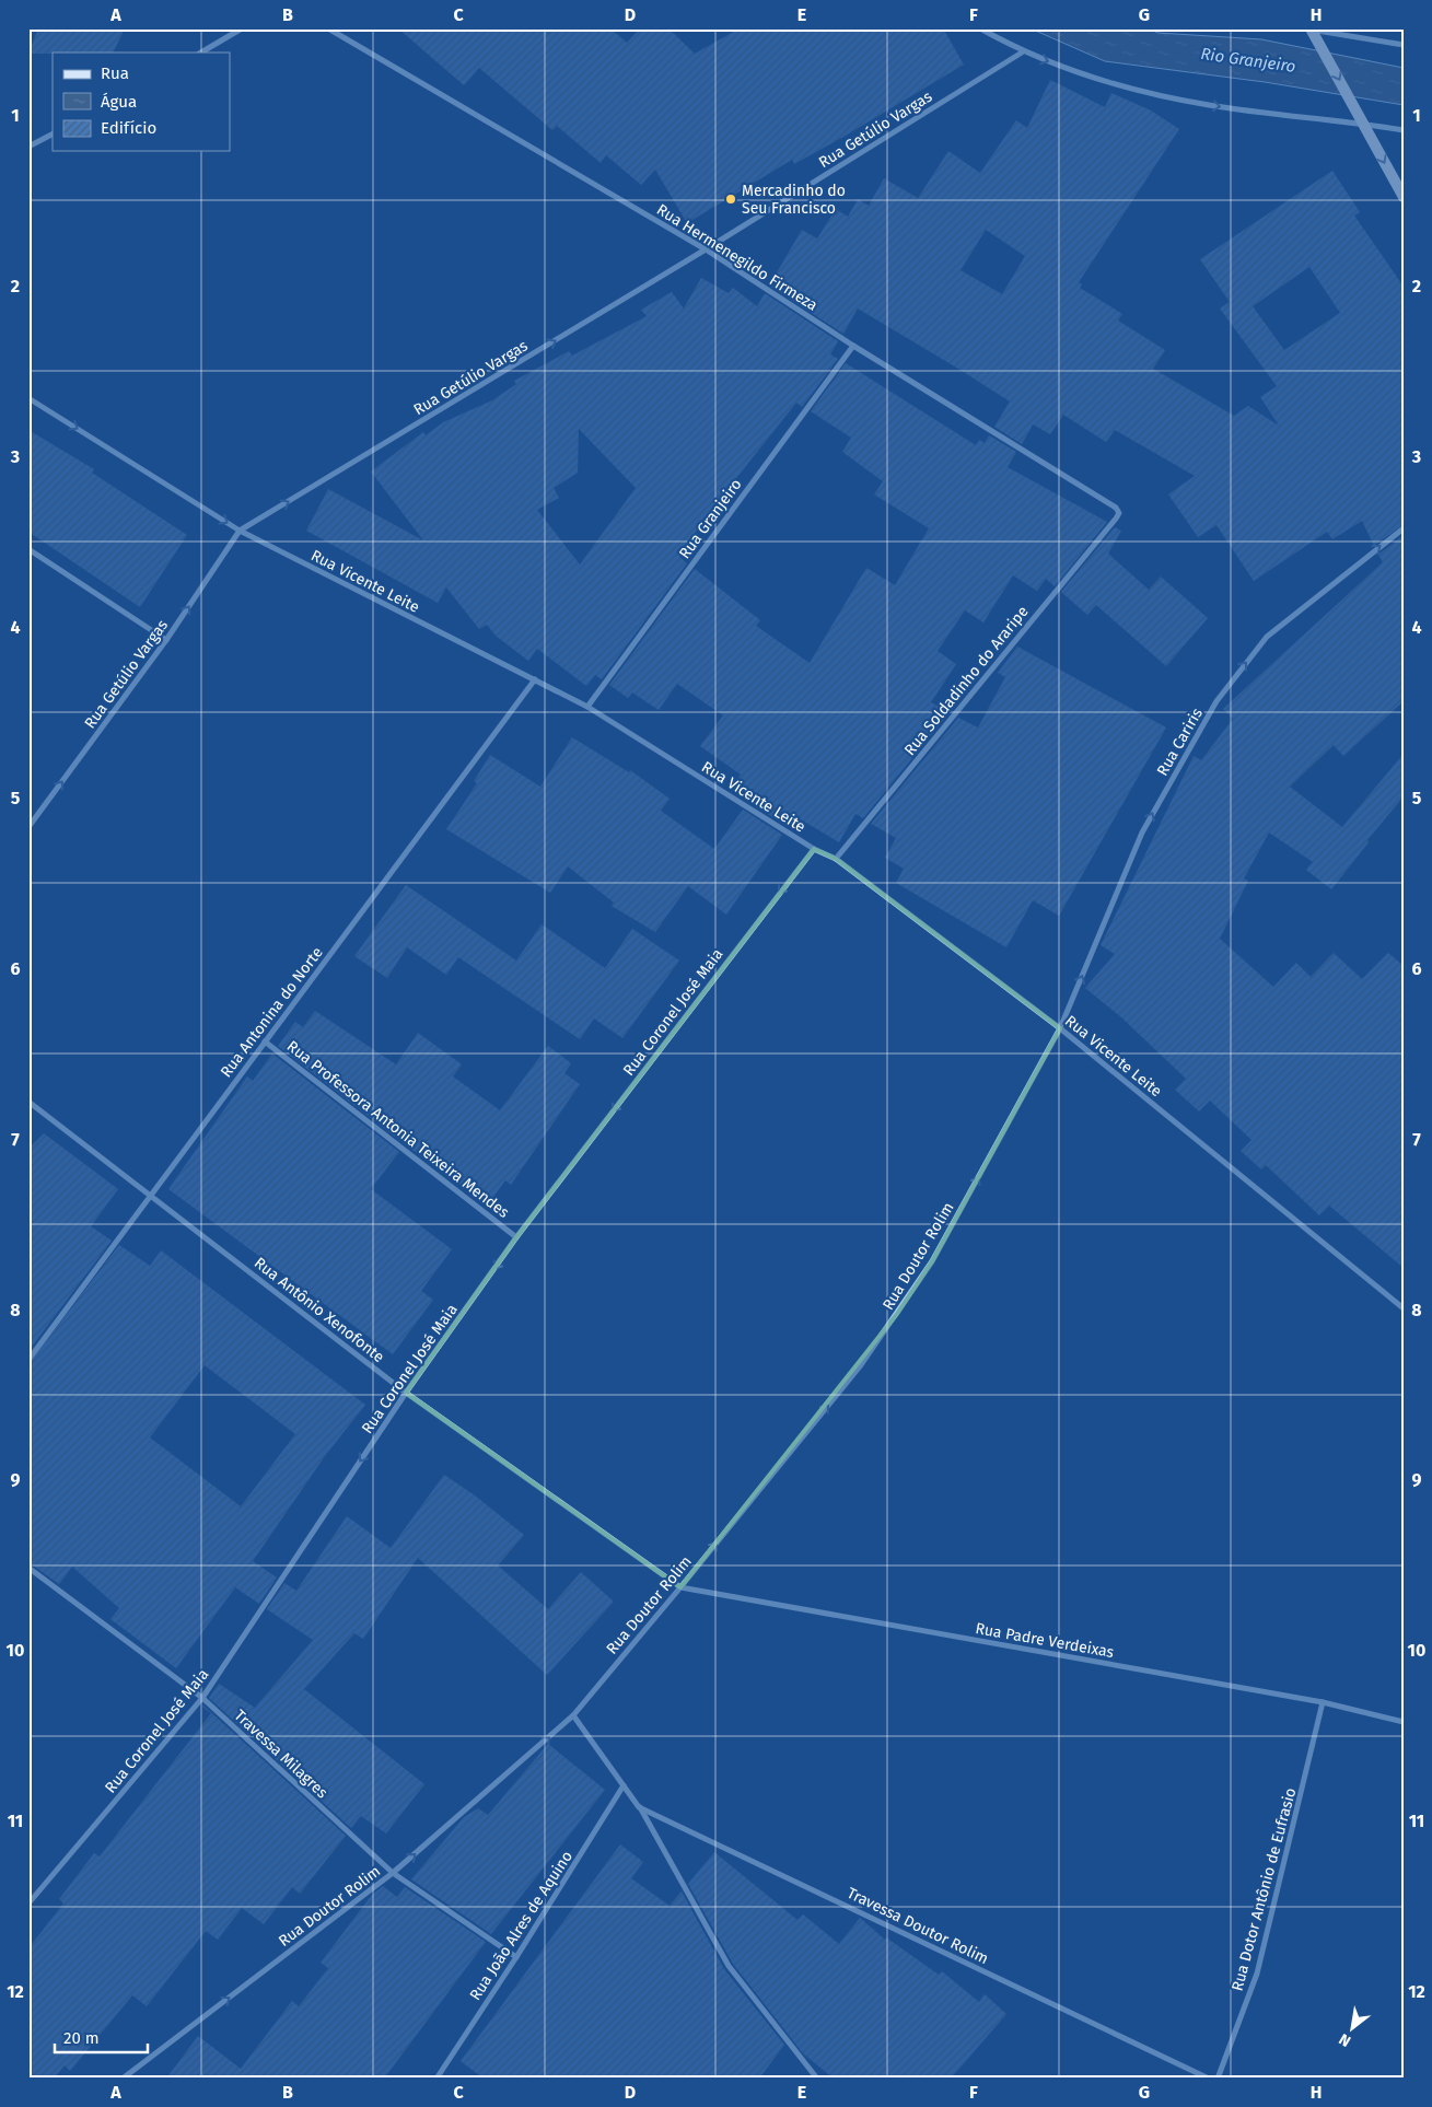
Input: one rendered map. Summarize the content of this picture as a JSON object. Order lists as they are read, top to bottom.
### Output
{
  "streets": {
    "street": [
      "Rua Getúlio Vargas",
      "Rua Hermenegildo Firmeza",
      "Rua Granjeiro",
      "Rua Vicente Leite",
      "Rua Soldadinho do Araripe",
      "Rua Cariris",
      "Rua Antonina do Norte",
      "Rua Coronel José Maia",
      "Rua Professora Antonia Teixeira Mendes",
      "Rua Doutor Rolim",
      "Rua Antônio Xenofonte",
      "Rua Padre Verdeixas",
      "Travessa Milagres",
      "Rua Dotor Antônio de Eufrasio",
      "Rua João Alres de Aquino",
      "Travessa Doutor Rolim"
    ]
  },
  "crossings": [
    ["Rua Getúlio Vargas", "Rua Hermenegildo Firmeza"],
    ["Rua Getúlio Vargas", "Rua Vicente Leite"],
    ["Rua Hermenegildo Firmeza", "Rua Granjeiro"],
    ["Rua Hermenegildo Firmeza", "Rua Soldadinho do Araripe"],
    ["Rua Granjeiro", "Rua Vicente Leite"],
    ["Rua Vicente Leite", "Rua Soldadinho do Araripe"],
    ["Rua Vicente Leite", "Rua Cariris"],
    ["Rua Vicente Leite", "Rua Antonina do Norte"],
    ["Rua Vicente Leite", "Rua Coronel José Maia"],
    ["Rua Vicente Leite", "Rua Doutor Rolim"],
    ["Rua Cariris", "Rua Doutor Rolim"],
    ["Rua Antonina do Norte", "Rua Professora Antonia Teixeira Mendes"],
    ["Rua Antonina do Norte", "Rua Antônio Xenofonte"],
    ["Rua Coronel José Maia", "Rua Professora Antonia Teixeira Mendes"],
    ["Rua Coronel José Maia", "Rua Antônio Xenofonte"],
    ["Rua Coronel José Maia", "Travessa Milagres"],
    ["Rua Doutor Rolim", "Rua Antônio Xenofonte"],
    ["Rua Doutor Rolim", "Rua Padre Verdeixas"],
    ["Rua Doutor Rolim", "Travessa Milagres"],
    ["Rua Doutor Rolim", "Travessa Doutor Rolim"],
    ["Rua Antônio Xenofonte", "Rua Padre Verdeixas"],
    ["Rua Padre Verdeixas", "Rua Dotor Antônio de Eufrasio"],
    ["Travessa Milagres", "Rua João Alres de Aquino"],
    ["Rua João Alres de Aquino", "Travessa Doutor Rolim"]
  ],
  "one_way": [
    "Rua Getúlio Vargas",
    "Rua Cariris",
    "Rua Coronel José Maia",
    "Rua Doutor Rolim"
  ],
  "water": ["Rio Granjeiro"],
  "places": ["Mercadinho do Seu Francisco"],
  "legend": ["Rua", "Água", "Edifício"],
  "scale_bar": "20 m",
  "north": "bottom left",
  "grid": {
    "columns": [
      "A",
      "B",
      "C",
      "D",
      "E",
      "F",
      "G",
      "H"
    ],
    "rows": [
      "1",
      "2",
      "3",
      "4",
      "5",
      "6",
      "7",
      "8",
      "9",
      "10",
      "11",
      "12"
    ]
  }
}
